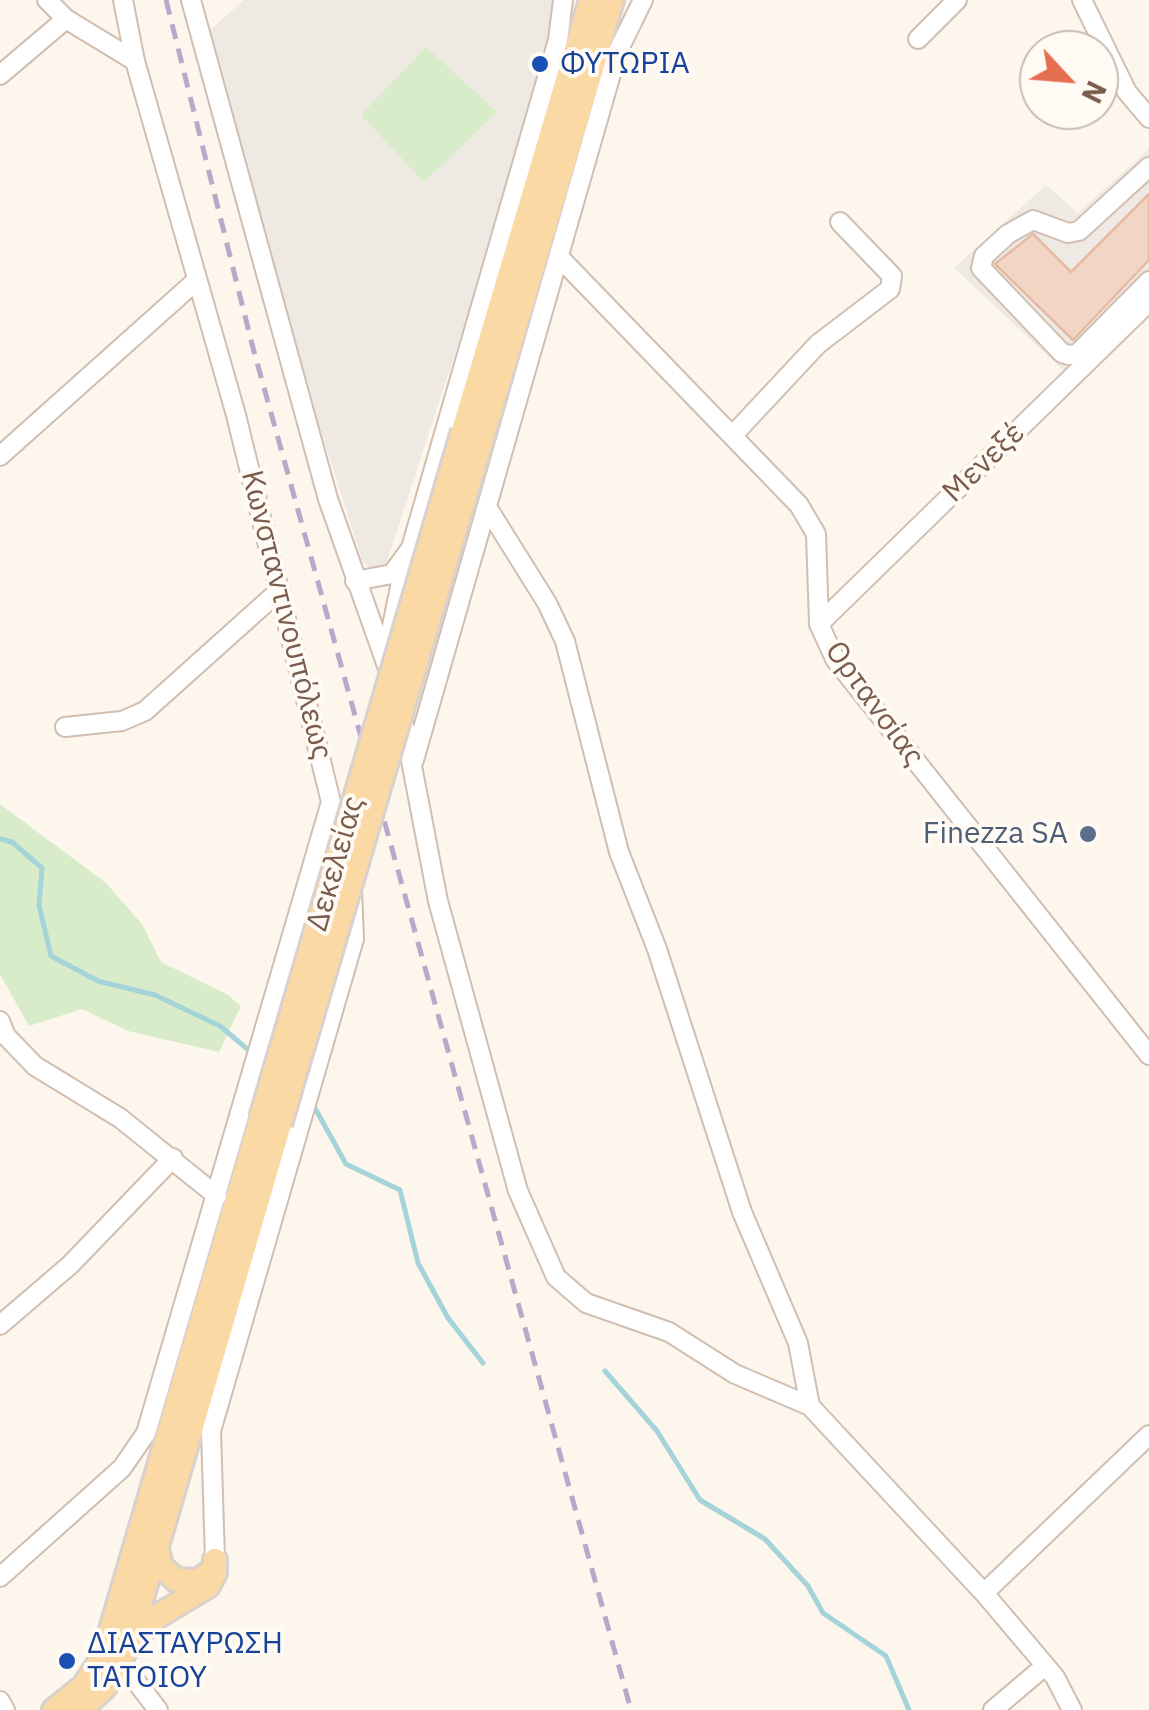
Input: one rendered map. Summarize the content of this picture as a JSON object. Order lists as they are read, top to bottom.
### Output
{
  "streets": {
    "main road": ["Δεκελείας"],
    "street": ["Μενεξέ", "Κωνσταντινουπόλεως", "Ορτανσίας"]
  },
  "crossings": [
    ["Μενεξέ", "Ορτανσίας"]
  ],
  "places": ["ΦΥΤΩΡΙΑ", "Finezza SA", "ΔΙΑΣΤΑΥΡΩΣΗ ΤΑΤΟΙΟΥ"],
  "north": "bottom right"
}
